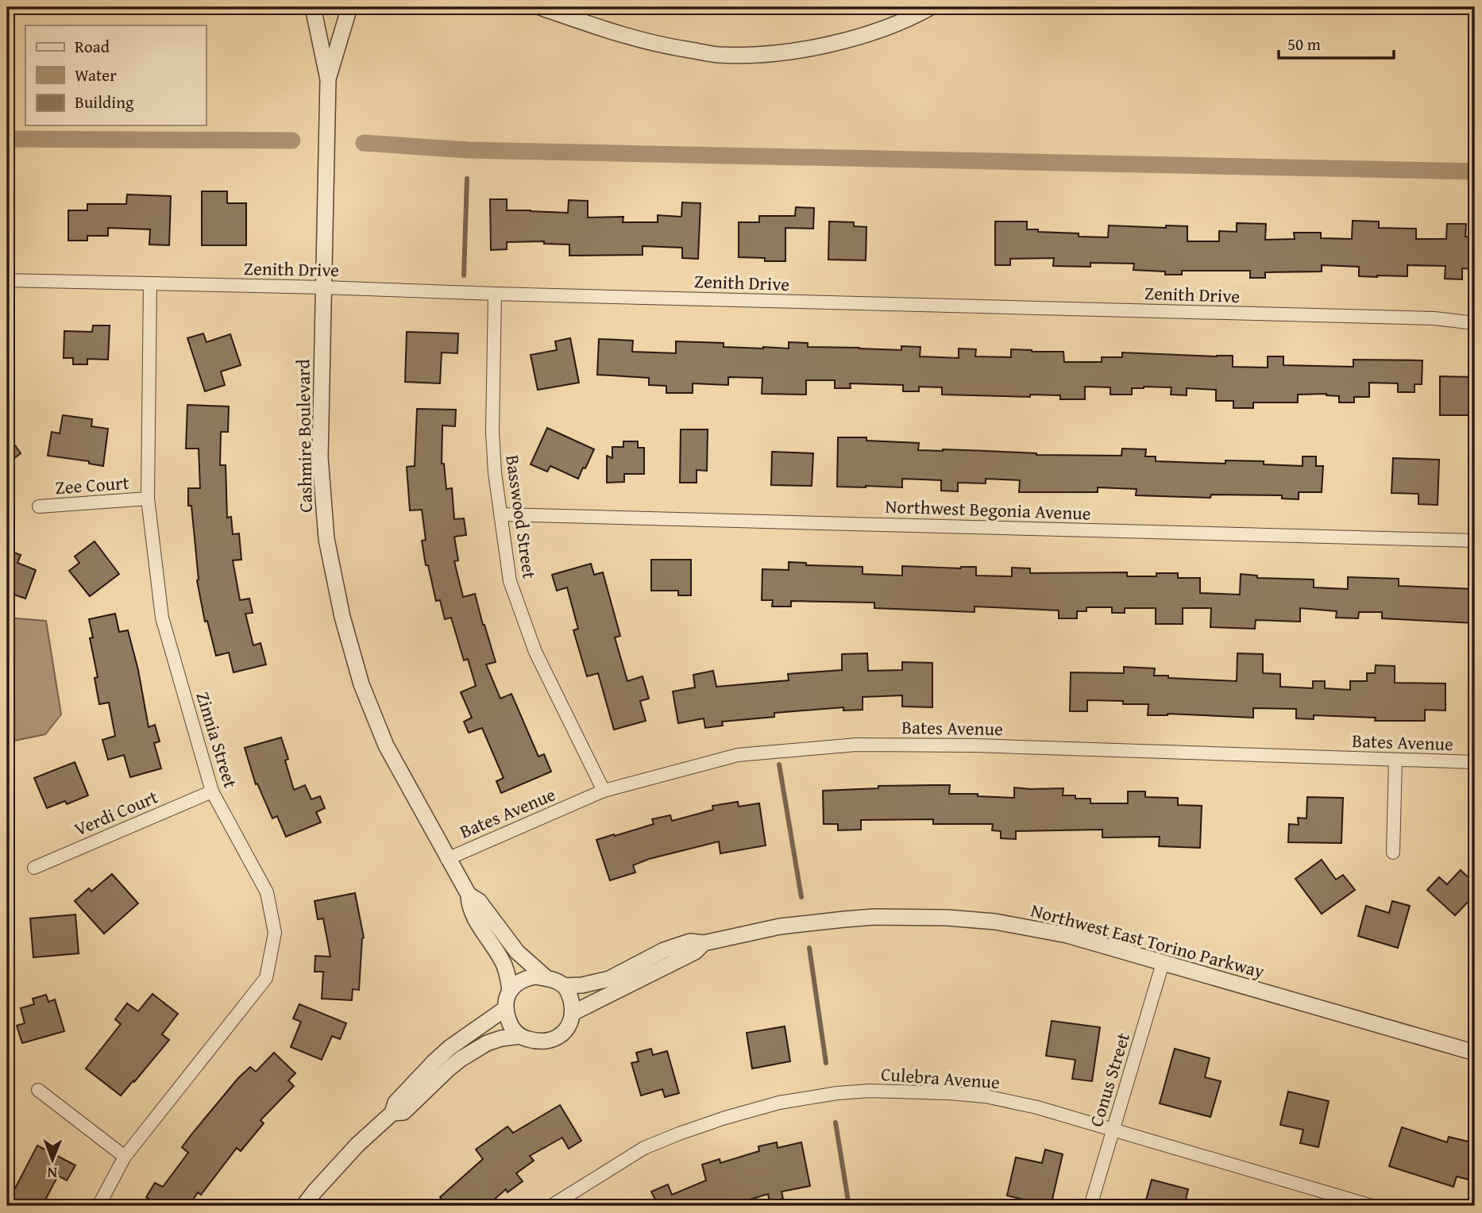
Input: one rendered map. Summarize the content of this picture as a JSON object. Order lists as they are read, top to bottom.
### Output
{
  "streets": {
    "street": [
      "Zenith Drive",
      "Cashmire Boulevard",
      "Zee Court",
      "Northwest Begonia Avenue",
      "Basswood Street",
      "Bates Avenue",
      "Zinnia Street",
      "Verdi Court",
      "Northwest East Torino Parkway",
      "Culebra Avenue",
      "Conus Street"
    ]
  },
  "crossings": [
    ["Zenith Drive", "Cashmire Boulevard"],
    ["Zenith Drive", "Basswood Street"],
    ["Zenith Drive", "Zinnia Street"],
    ["Cashmire Boulevard", "Bates Avenue"],
    ["Cashmire Boulevard", "Northwest East Torino Parkway"],
    ["Zee Court", "Zinnia Street"],
    ["Northwest Begonia Avenue", "Basswood Street"],
    ["Basswood Street", "Bates Avenue"],
    ["Zinnia Street", "Verdi Court"],
    ["Northwest East Torino Parkway", "Conus Street"],
    ["Culebra Avenue", "Conus Street"]
  ],
  "legend": ["Road", "Water", "Building"],
  "scale_bar": "50 m",
  "north": "bottom"
}
